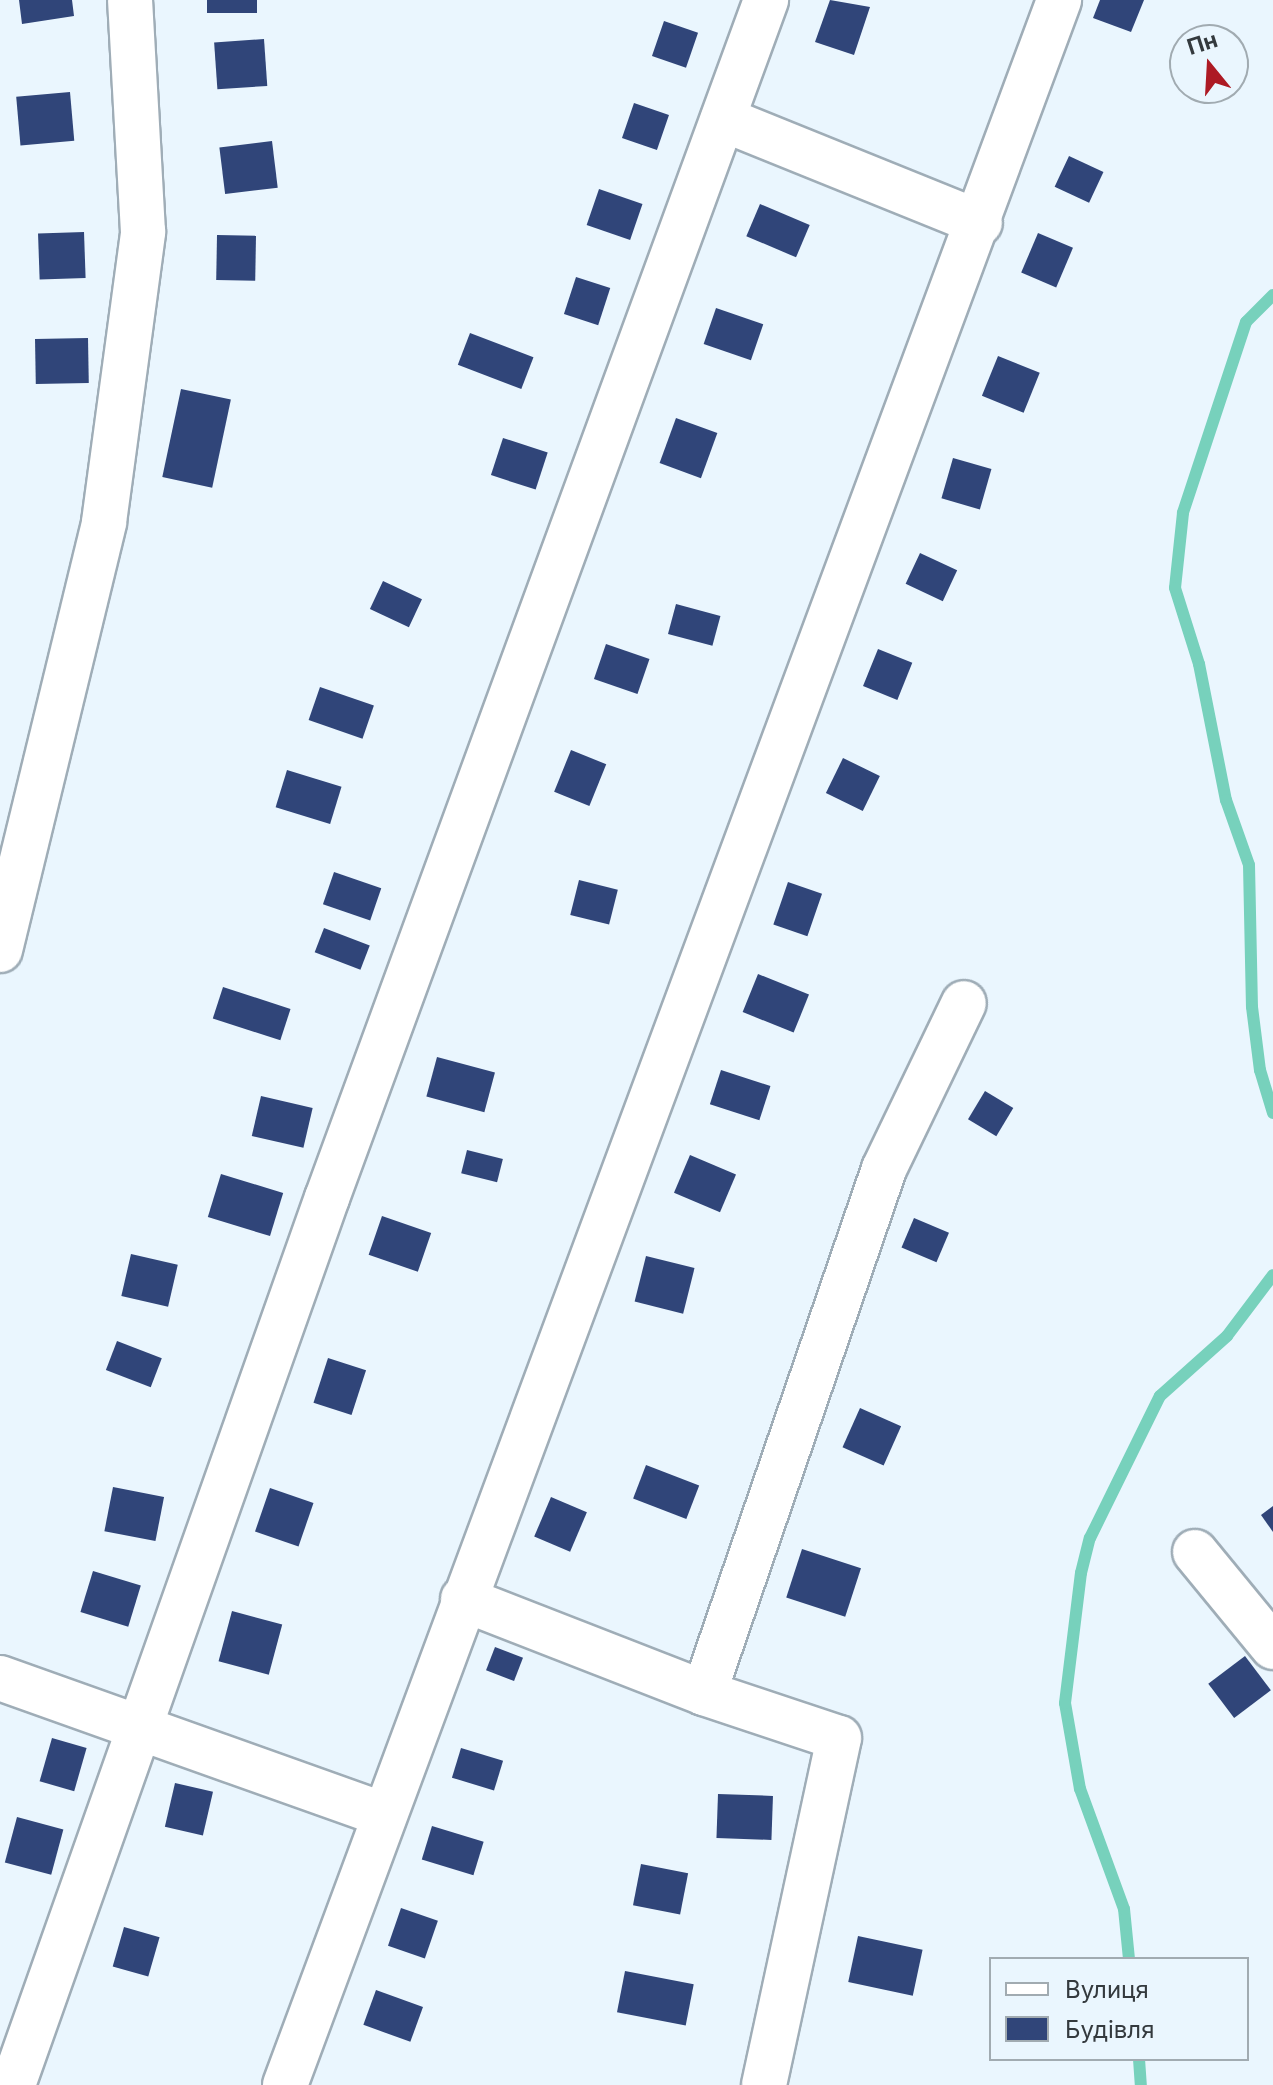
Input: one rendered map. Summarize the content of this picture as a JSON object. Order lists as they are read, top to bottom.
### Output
{
  "legend": ["Вулиця", "Будівля"],
  "north": "top"
}
